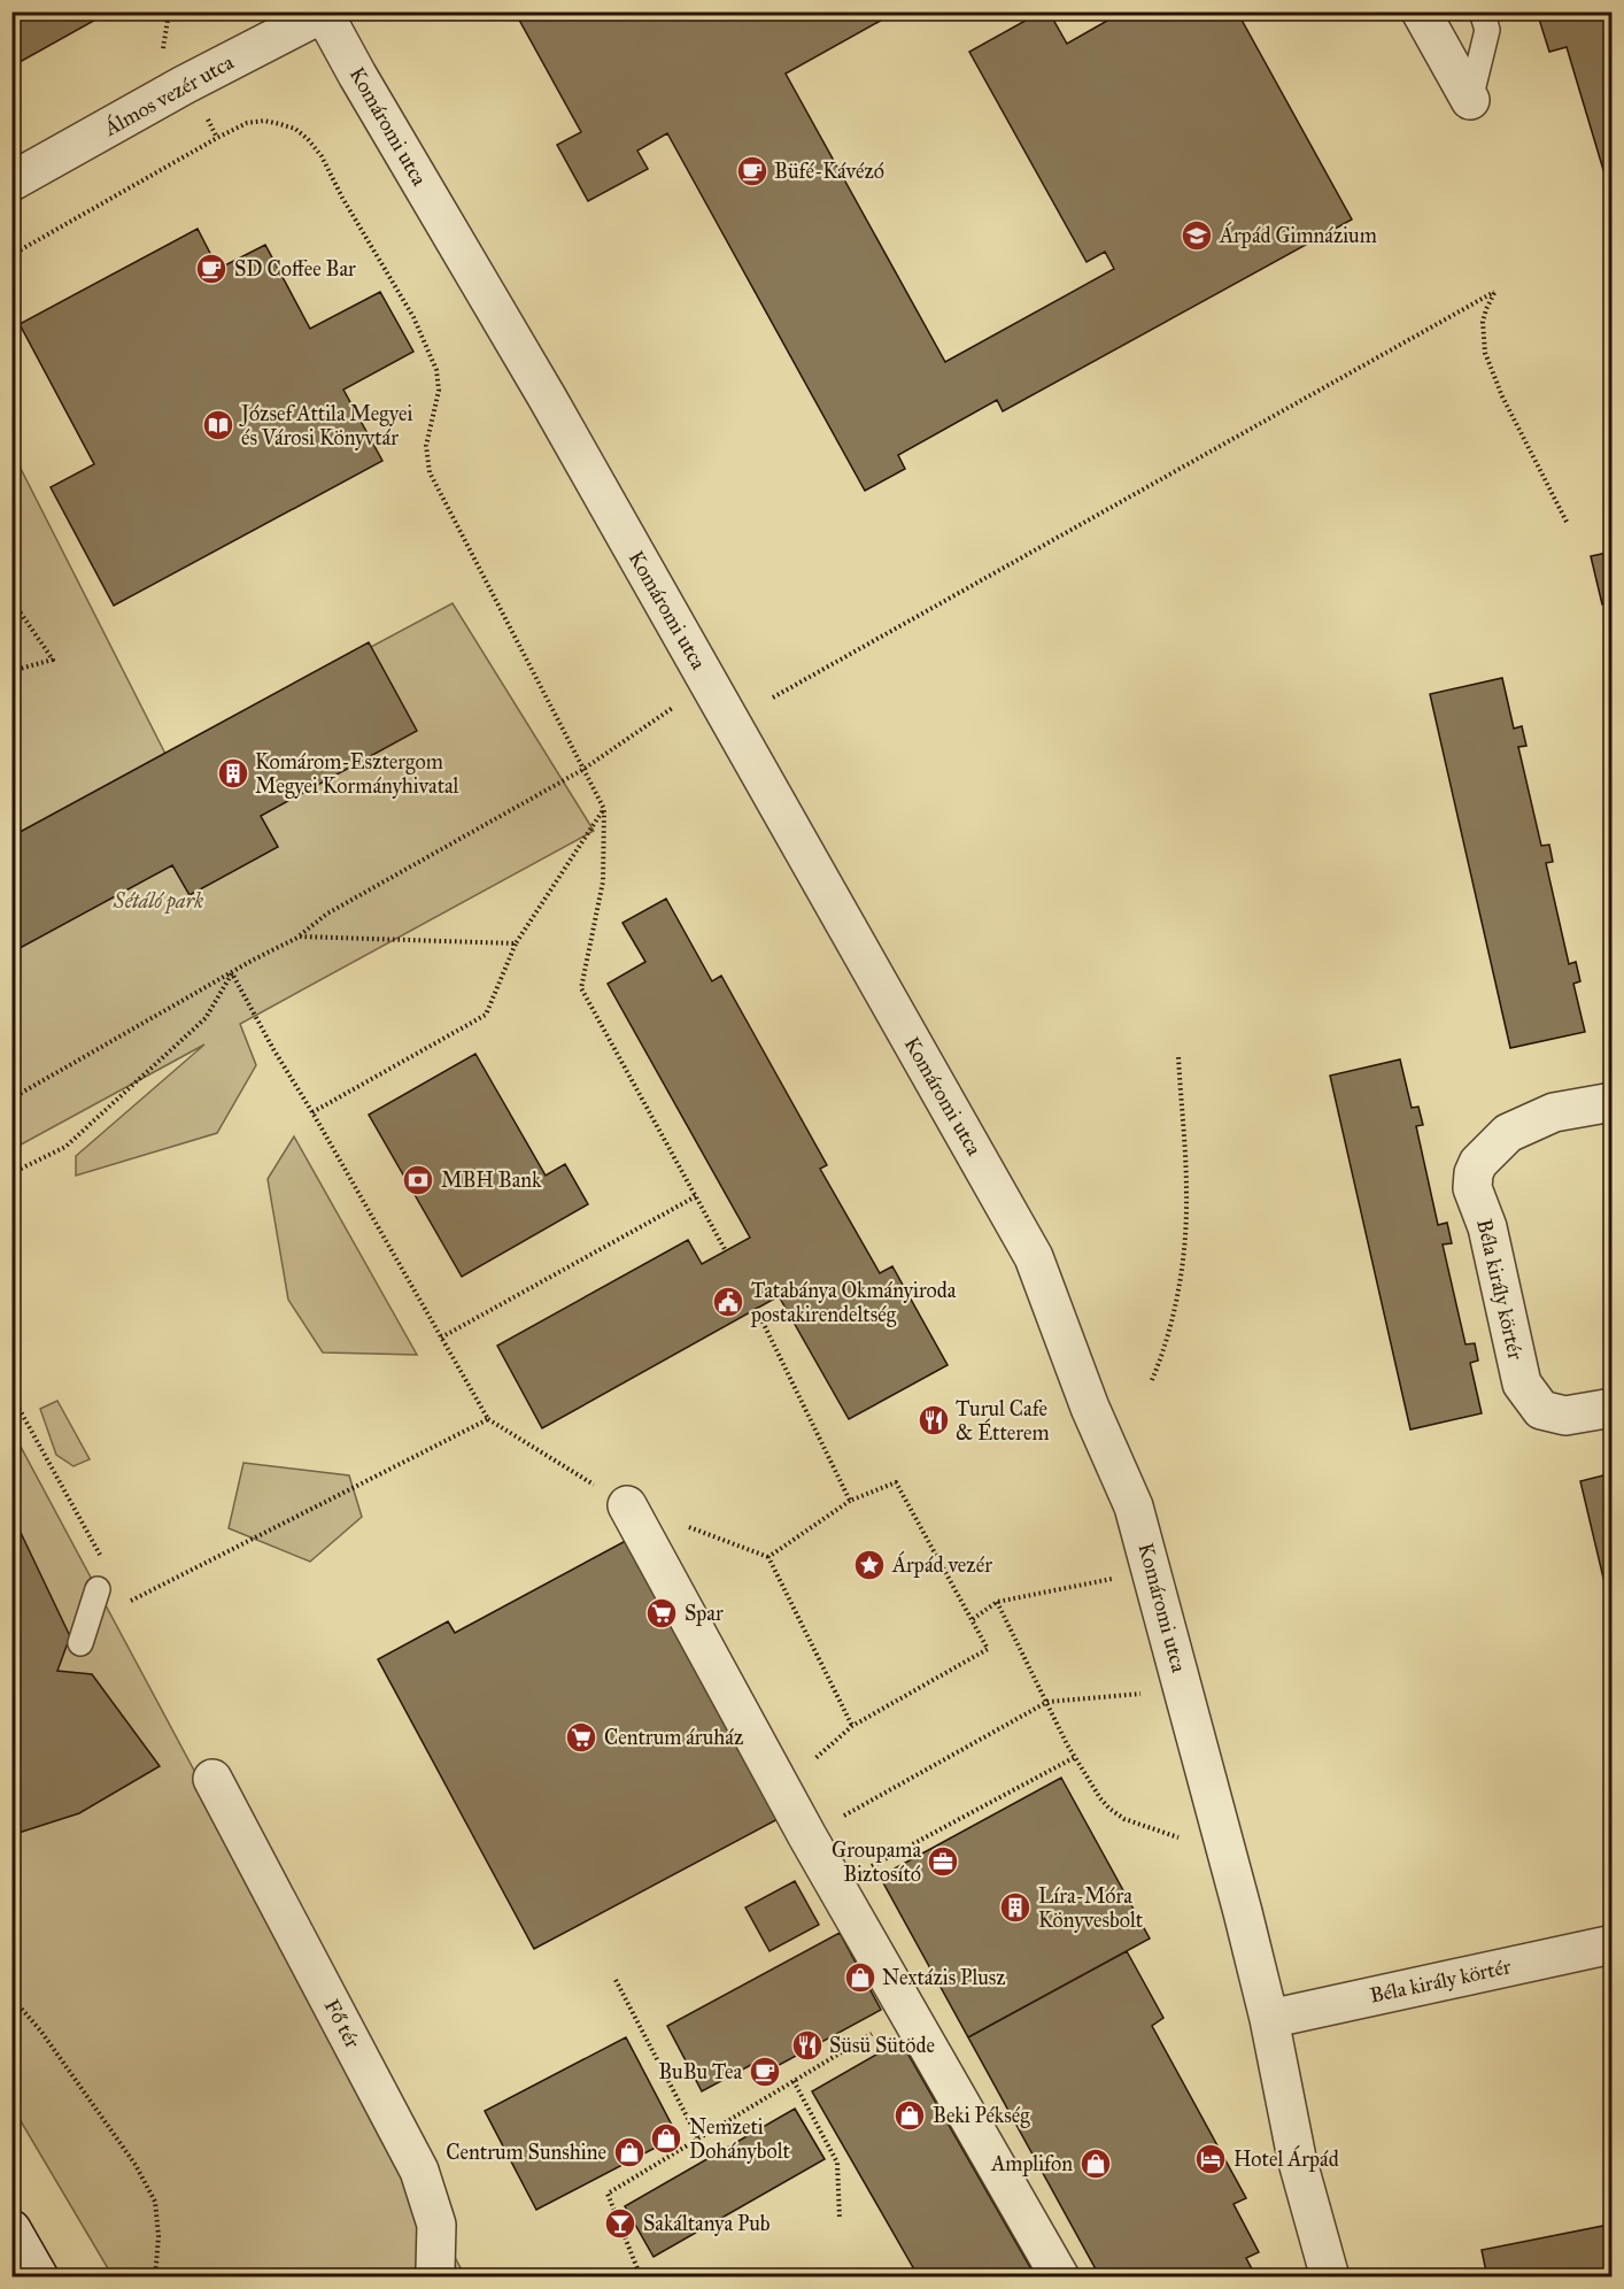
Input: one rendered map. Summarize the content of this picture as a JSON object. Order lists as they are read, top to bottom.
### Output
{
  "streets": {
    "street": [
      "Álmos vezér utca",
      "Komáromi utca",
      "Béla király körtér",
      "Fő tér"
    ]
  },
  "crossings": [
    ["Álmos vezér utca", "Komáromi utca"],
    ["Komáromi utca", "Béla király körtér"]
  ],
  "parks": ["Sétáló park"],
  "places": {
    "cafe": ["Büfé-Kávézó", "SD Coffee Bar", "BuBu Tea"],
    "school or university": ["Árpád Gimnázium"],
    "library": ["József Attila Megyei és Városi Könyvtár"],
    "building": ["Komárom-Esztergom Megyei Kormányhivatal", "Líra-Móra Könyvesbolt"],
    "bank": ["MBH Bank"],
    "public building": ["Tatabánya Okmányiroda postakirendeltség"],
    "restaurant": ["Turul Cafe & Étterem", "Süsü Sütöde"],
    "place": ["Árpád vezér"],
    "supermarket": ["Spar", "Centrum áruház"],
    "office": ["Groupama Biztosító"],
    "shop": [
      "Nextázis Plusz",
      "Beki Pékség",
      "Nemzeti Dohánybolt",
      "Centrum Sunshine",
      "Amplifon"
    ],
    "hotel": ["Hotel Árpád"],
    "bar": ["Sakáltanya Pub"]
  }
}
